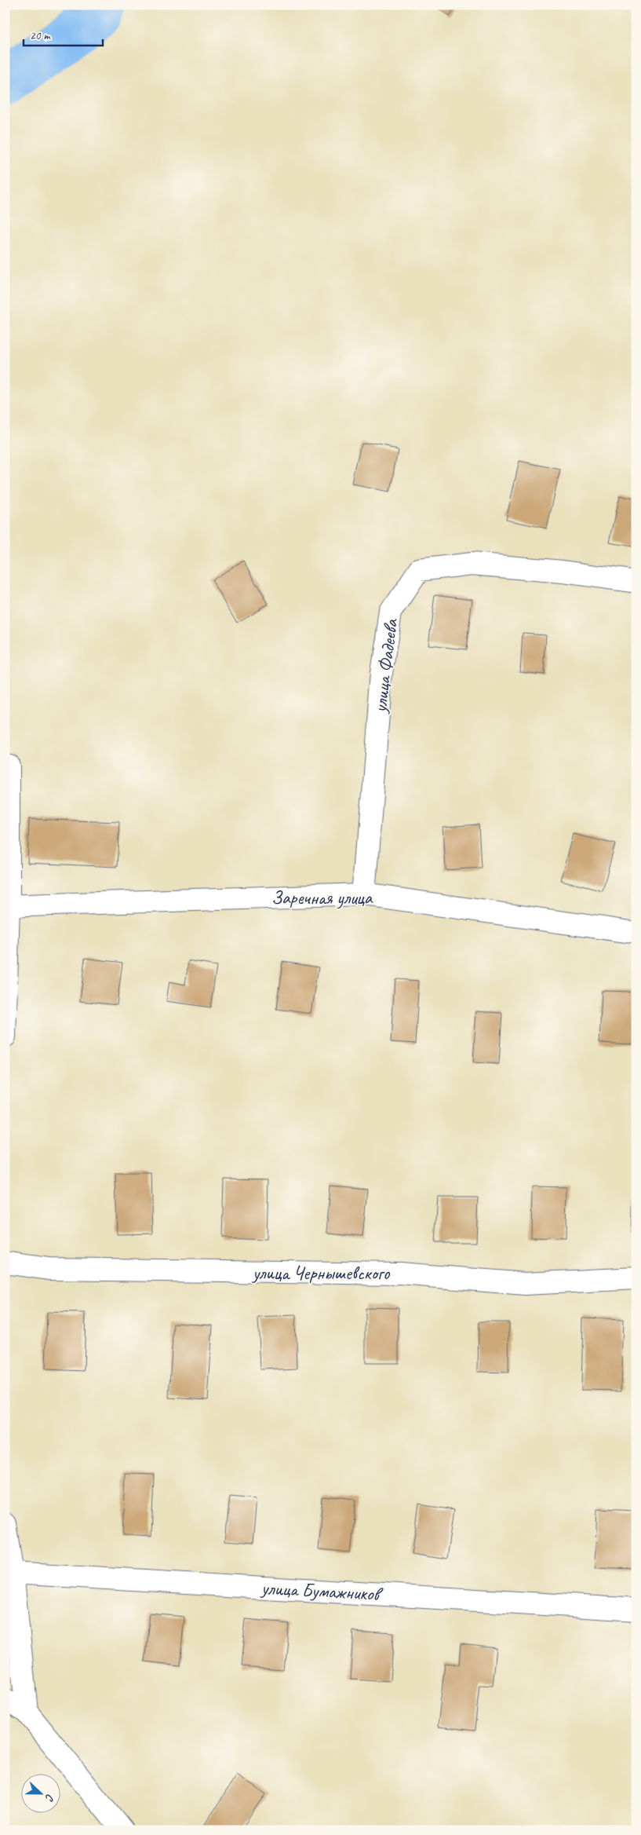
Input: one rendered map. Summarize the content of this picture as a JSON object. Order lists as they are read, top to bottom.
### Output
{
  "streets": {
    "street": [
      "улица Фадеева",
      "Заречная улица",
      "улица Чернышевского",
      "улица Бумажников"
    ]
  },
  "crossings": [
    ["улица Фадеева", "Заречная улица"]
  ],
  "scale_bar": "20 m",
  "north": "right"
}
